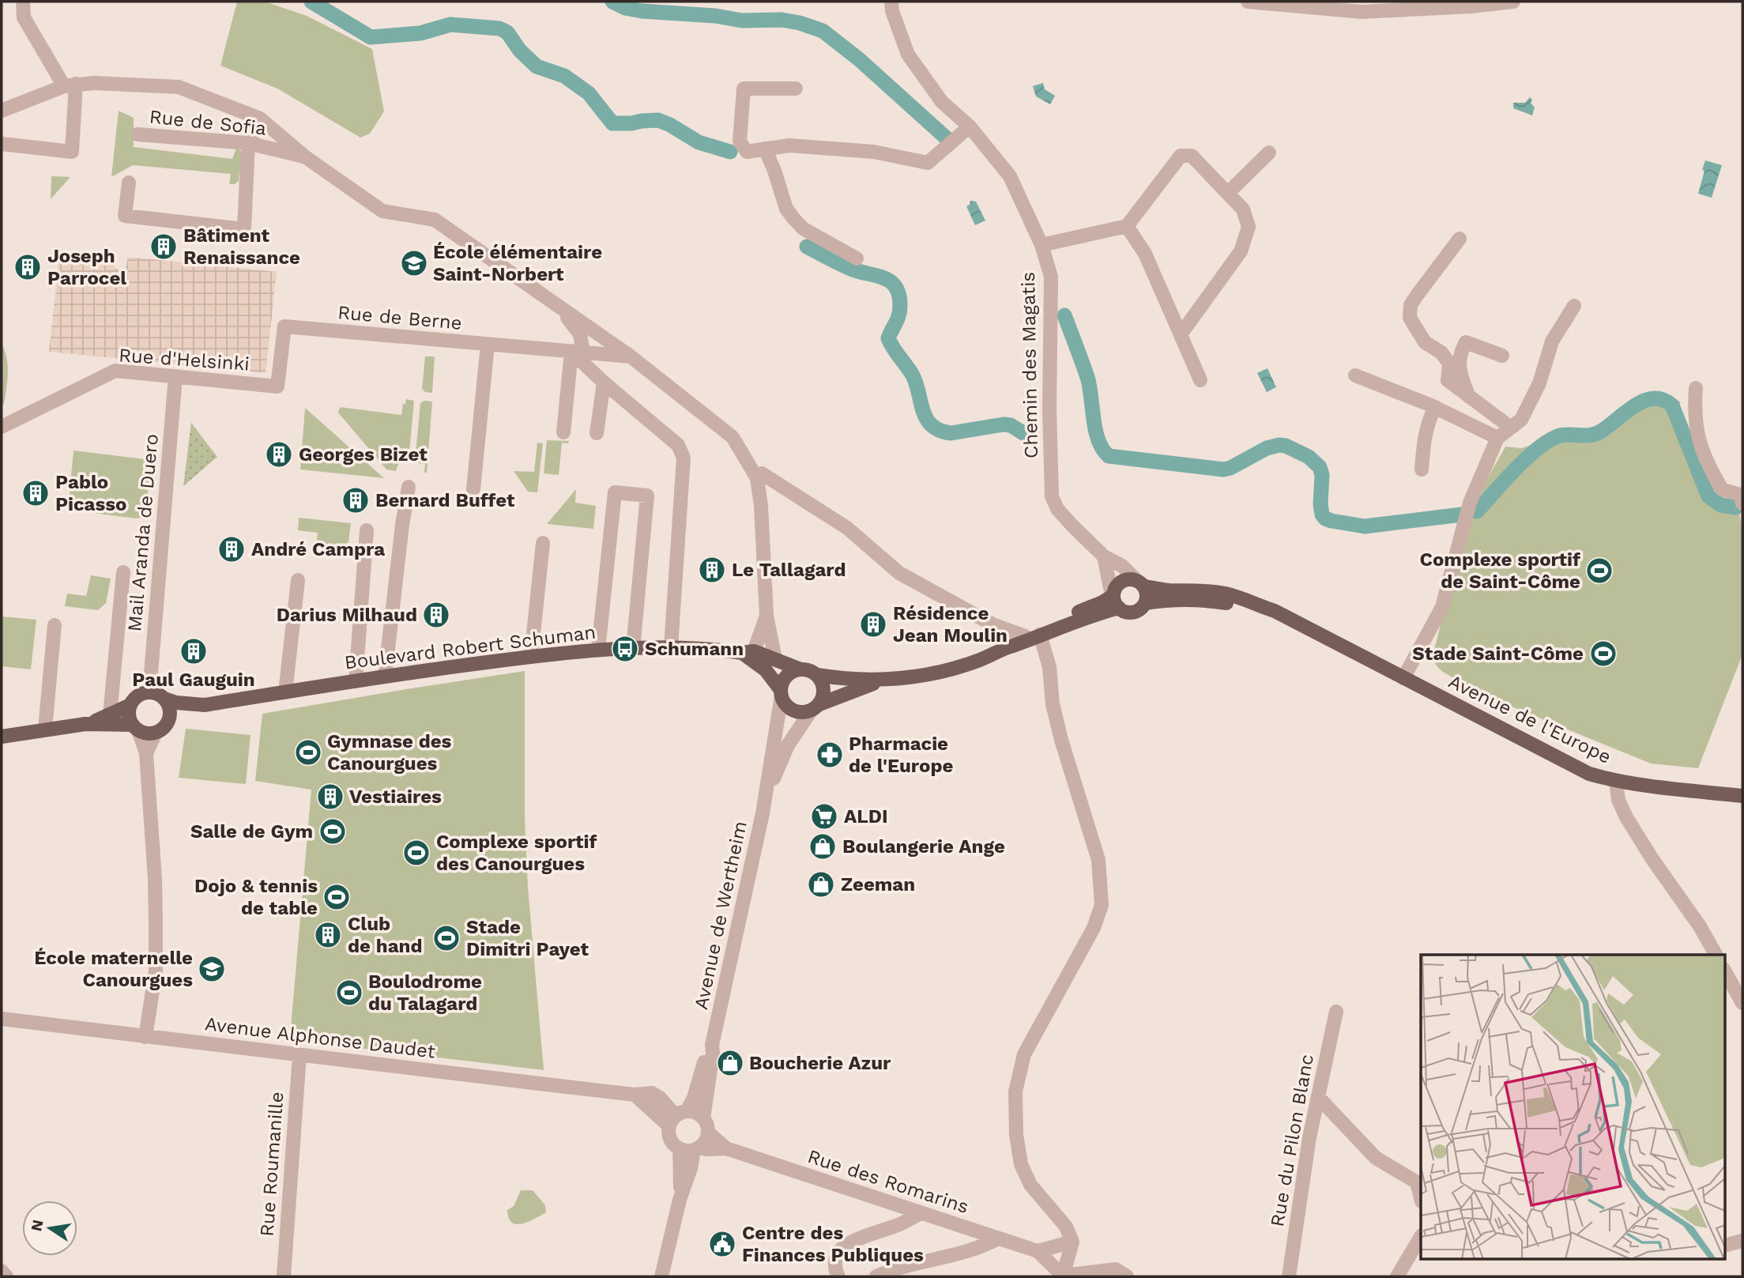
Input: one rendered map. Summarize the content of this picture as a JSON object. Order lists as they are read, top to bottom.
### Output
{
  "streets": {
    "main road": ["Boulevard Robert Schuman", "Avenue de l'Europe"],
    "street": [
      "Rue de Sofia",
      "Rue de Berne",
      "Rue d'Helsinki",
      "Chemin des Magatis",
      "Mail Aranda de Duero",
      "Avenue de Wertheim",
      "Avenue Alphonse Daudet",
      "Rue du Pilon Blanc",
      "Rue Roumanille",
      "Rue des Romarins"
    ]
  },
  "crossings": [
    ["Rue de Berne", "Rue d'Helsinki"],
    ["Rue d'Helsinki", "Mail Aranda de Duero"],
    ["Chemin des Magatis", "Avenue de l'Europe"],
    ["Mail Aranda de Duero", "Boulevard Robert Schuman"],
    ["Boulevard Robert Schuman", "Avenue de Wertheim"],
    ["Avenue de Wertheim", "Avenue Alphonse Daudet"],
    ["Avenue de Wertheim", "Rue des Romarins"],
    ["Avenue Alphonse Daudet", "Rue Roumanille"],
    ["Avenue Alphonse Daudet", "Rue des Romarins"]
  ],
  "places": {
    "building": [
      "Bâtiment Renaissance",
      "Joseph Parrocel",
      "Georges Bizet",
      "Pablo Picasso",
      "Bernard Buffet",
      "André Campra",
      "Le Tallagard",
      "Darius Milhaud",
      "Résidence Jean Moulin",
      "Paul Gauguin",
      "Vestiaires",
      "Club de hand"
    ],
    "school or university": ["École élémentaire Saint-Norbert", "École maternelle Canourgues"],
    "sports": [
      "Complexe sportif de Saint-Côme",
      "Stade Saint-Côme",
      "Gymnase des Canourgues",
      "Salle de Gym",
      "Complexe sportif des Canourgues",
      "Dojo & tennis de table",
      "Stade Dimitri Payet",
      "Boulodrome du Talagard"
    ],
    "bus stop": ["Schumann"],
    "pharmacy": ["Pharmacie de l'Europe"],
    "supermarket": ["ALDI"],
    "shop": ["Boulangerie Ange", "Zeeman", "Boucherie Azur"],
    "public building": ["Centre des Finances Publiques"]
  },
  "north": "left"
}
